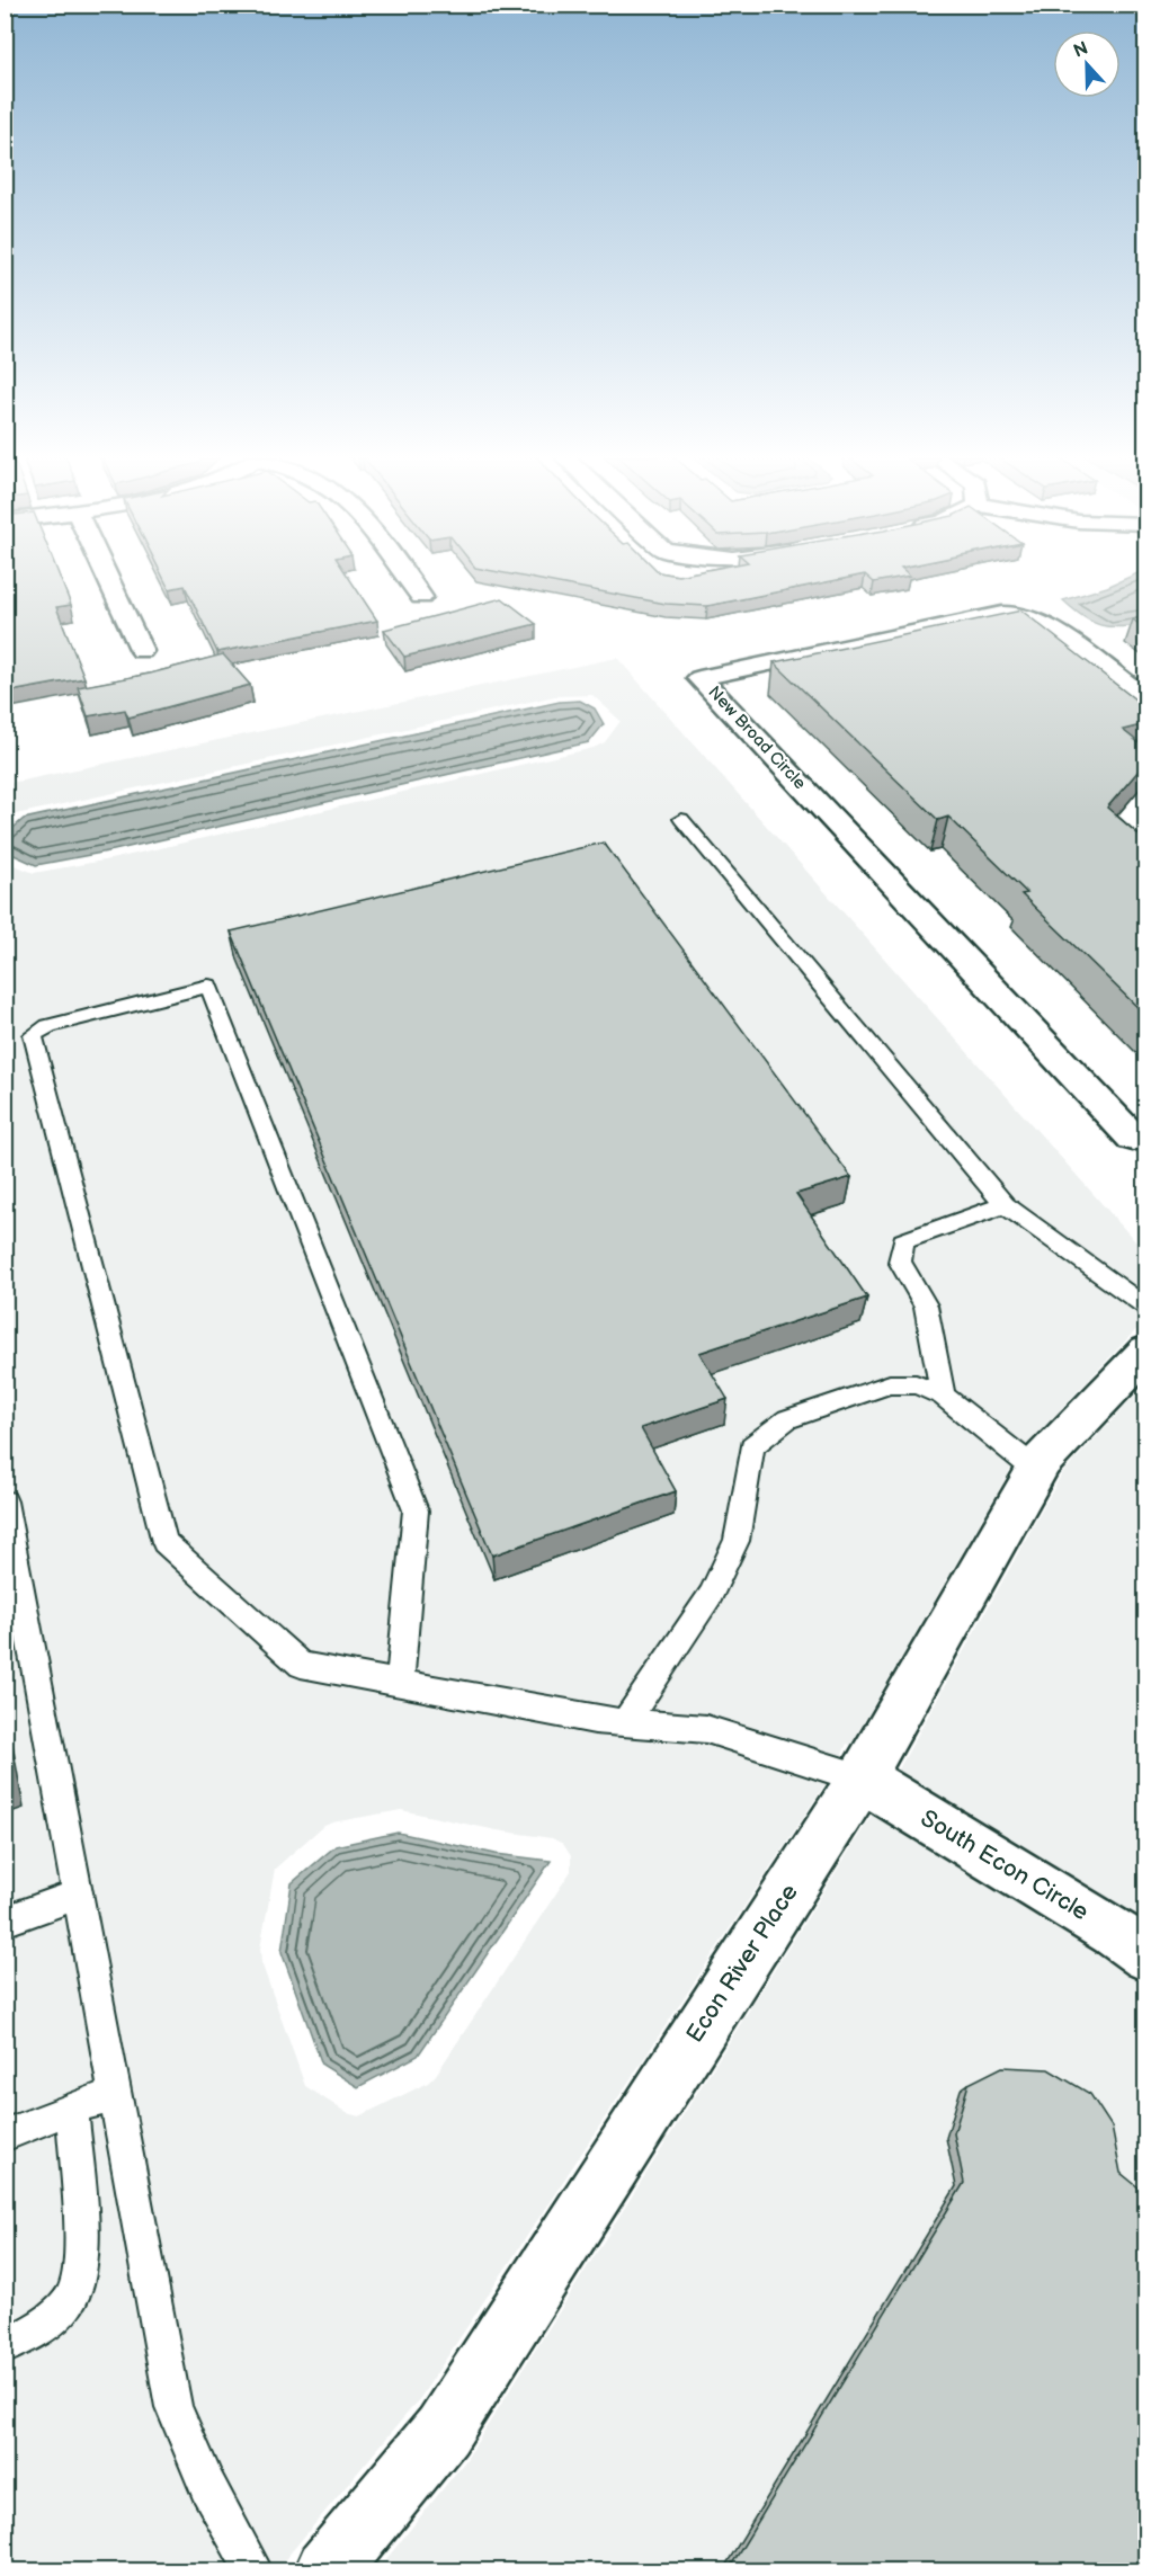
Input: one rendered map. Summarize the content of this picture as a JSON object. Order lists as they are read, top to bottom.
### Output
{
  "streets": {
    "street": ["New Broad Circle", "South Econ Circle", "Econ River Place"]
  },
  "crossings": [
    ["South Econ Circle", "Econ River Place"]
  ],
  "north": "top"
}
